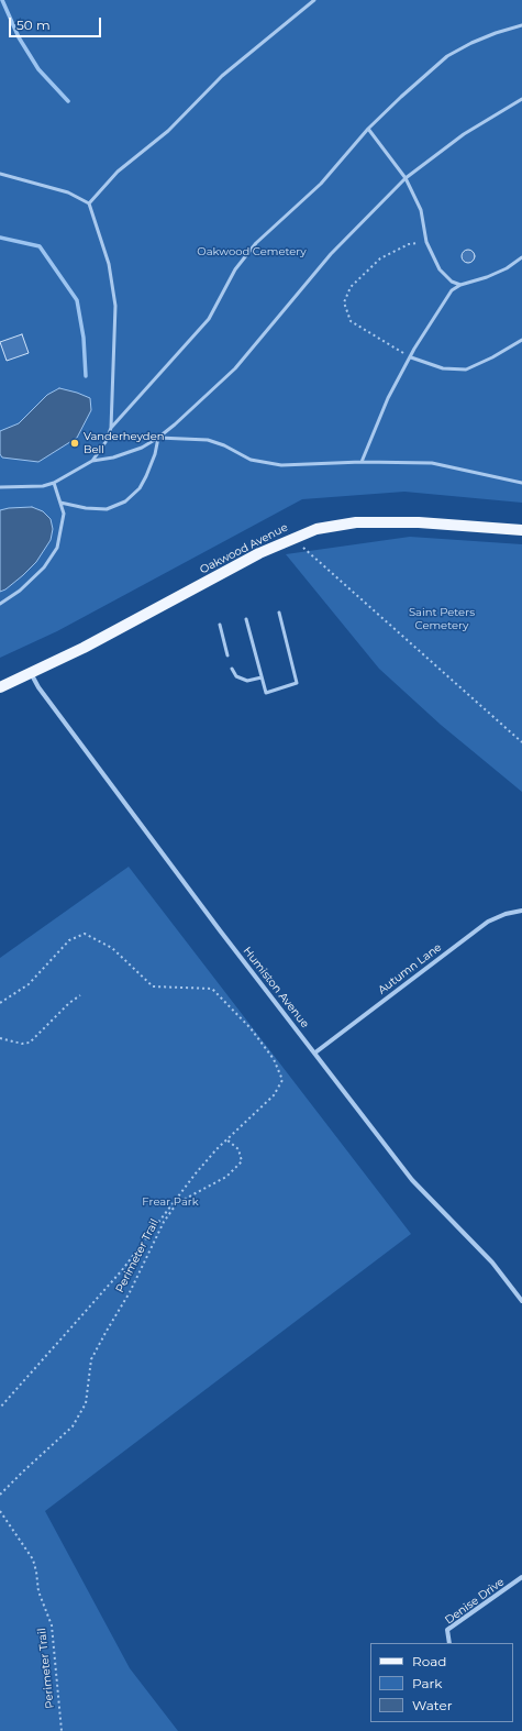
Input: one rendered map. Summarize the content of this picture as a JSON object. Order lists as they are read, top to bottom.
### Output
{
  "streets": {
    "main road": ["Oakwood Avenue"],
    "street": ["Autumn Lane", "Humiston Avenue", "Denise Drive"],
    "path": ["Perimeter Trail"]
  },
  "crossings": [
    ["Oakwood Avenue", "Humiston Avenue"],
    ["Autumn Lane", "Humiston Avenue"]
  ],
  "parks": ["Oakwood Cemetery", "Saint Peters Cemetery", "Frear Park"],
  "places": ["Vanderheyden Bell"],
  "legend": ["Road", "Park", "Water"],
  "scale_bar": "50 m"
}
